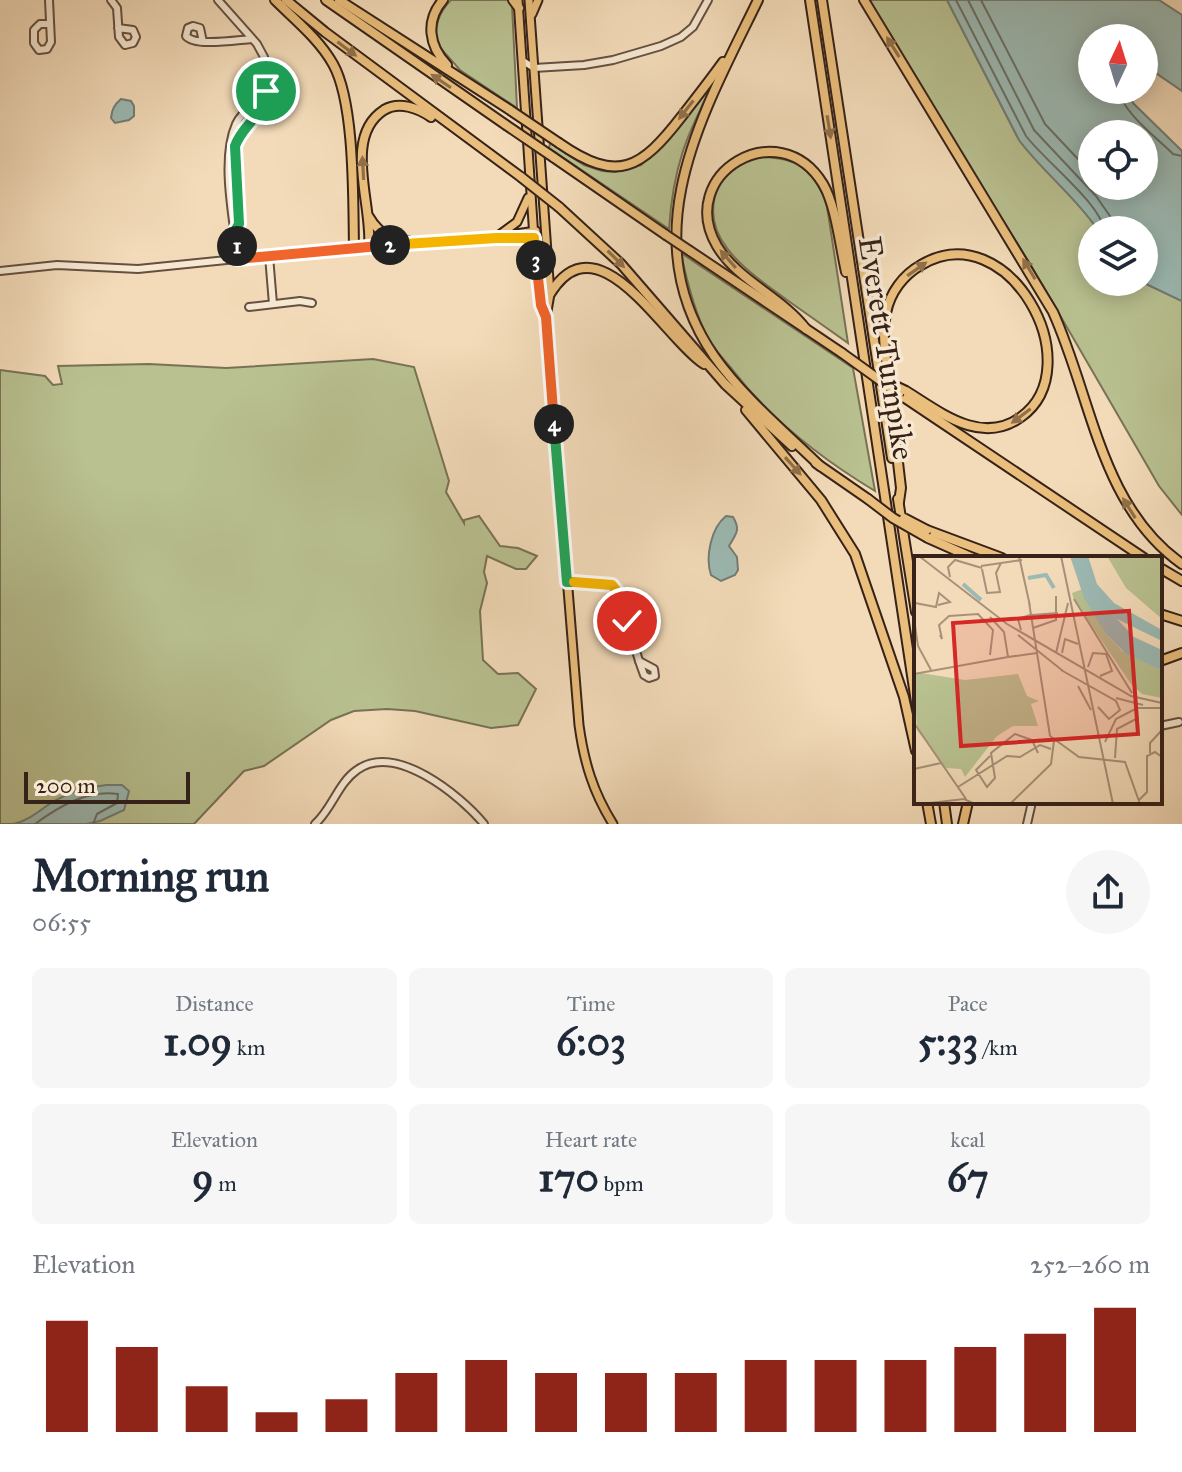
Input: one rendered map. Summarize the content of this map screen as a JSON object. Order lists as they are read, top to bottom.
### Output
{
  "streets": {
    "highway": ["Everett Turnpike"]
  },
  "scale_bar": "200 m",
  "north": "top",
  "page": {
    "pins": [
      "2",
      "1",
      "3",
      "4"
    ],
    "scale": "200 m",
    "heading": ["Morning run", "06:55"],
    "stats": [
      ["Distance", "1.09 km"],
      ["Time", "6:03"],
      ["Pace", "5:33 /km"],
      ["Elevation", "9 m"],
      ["Heart rate", "170 bpm"],
      ["kcal", "67"]
    ],
    "chart": ["Elevation", "252–260 m"]
  }
}
